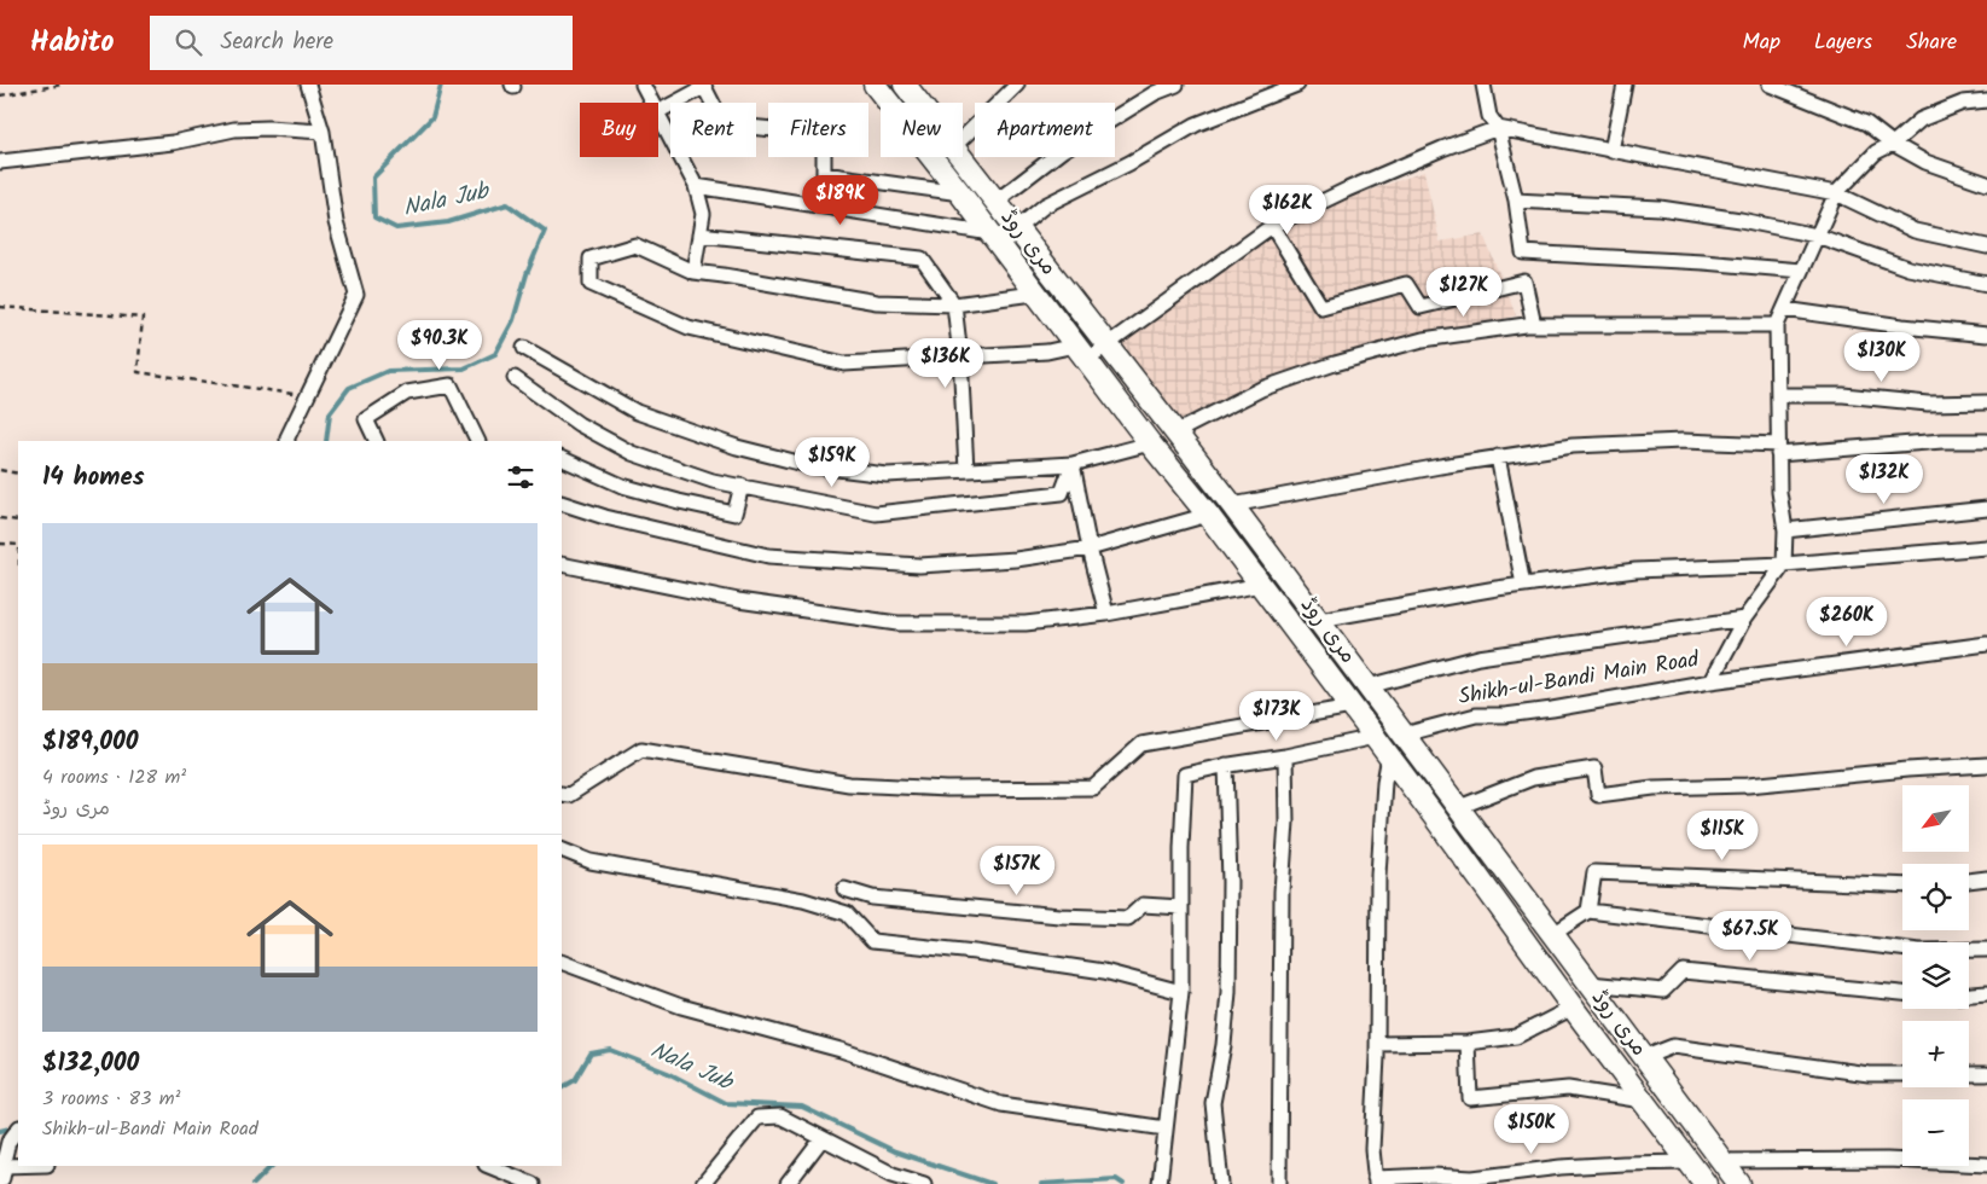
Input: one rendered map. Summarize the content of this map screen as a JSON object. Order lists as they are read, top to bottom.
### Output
{
  "streets": {
    "main road": ["مری روڈ"],
    "street": ["Shikh-ul-Bandi Main Road"]
  },
  "crossings": [
    ["مری روڈ", "Shikh-ul-Bandi Main Road"]
  ],
  "water": ["Nala Jub"],
  "north": "bottom left",
  "page": {
    "header": "Habito",
    "search": "Search here",
    "nav": ["Map", "Layers", "Share"],
    "chip": [
      "Buy",
      "Rent",
      "Filters",
      "New",
      "Apartment"
    ],
    "price": [
      "$189K",
      "$162K",
      "$127K",
      "$90.3K",
      "$130K",
      "$136K",
      "$159K",
      "$132K",
      "$260K",
      "$173K",
      "$115K",
      "$157K",
      "$67.5K",
      "$150K"
    ],
    "heading": "14 homes",
    "list": [
      {
        "name": "$189,000",
        "note": "4 rooms · 128 m² · مری روڈ"
      },
      {
        "name": "$132,000",
        "note": "3 rooms · 83 m² · Shikh-ul-Bandi Main Road"
      }
    ],
    "map_buttons": ["+", "−"]
  }
}
